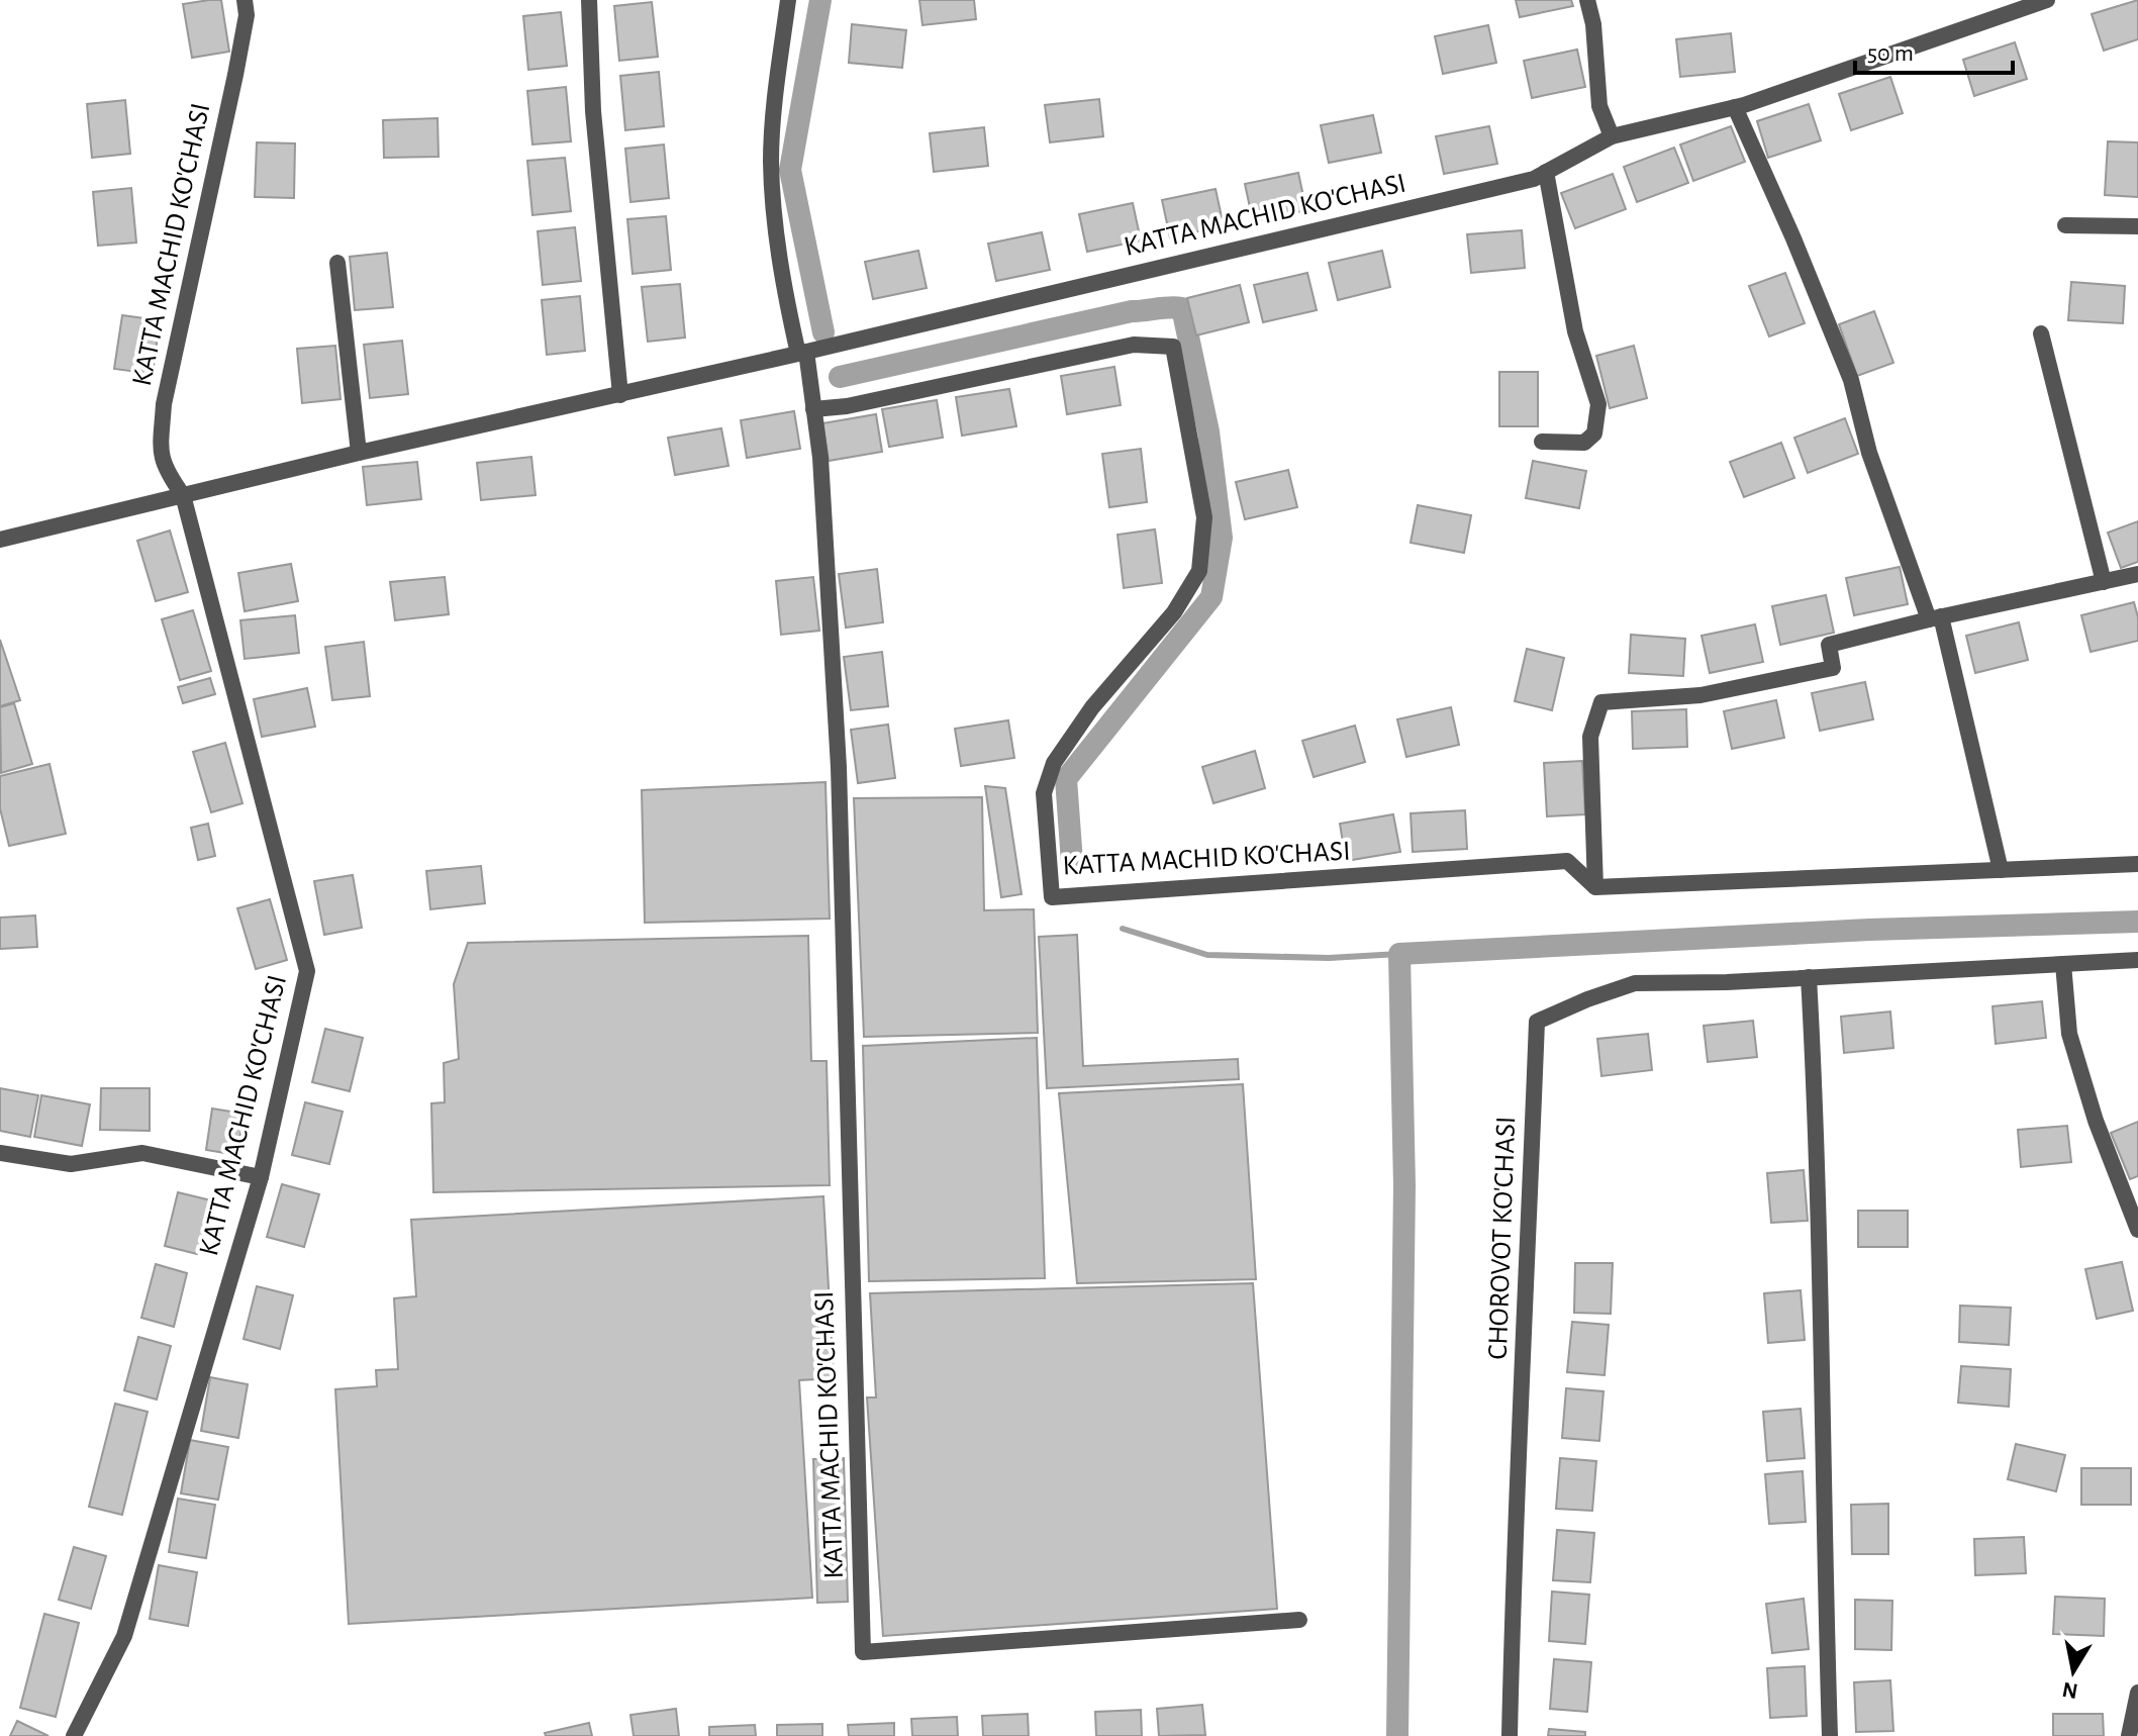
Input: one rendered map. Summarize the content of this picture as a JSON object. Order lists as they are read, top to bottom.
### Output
{
  "streets": {
    "street": ["KATTA MACHID KO'CHASI", "CHOROVOT KO'CHASI"]
  },
  "scale_bar": "50 m",
  "north": "bottom"
}
